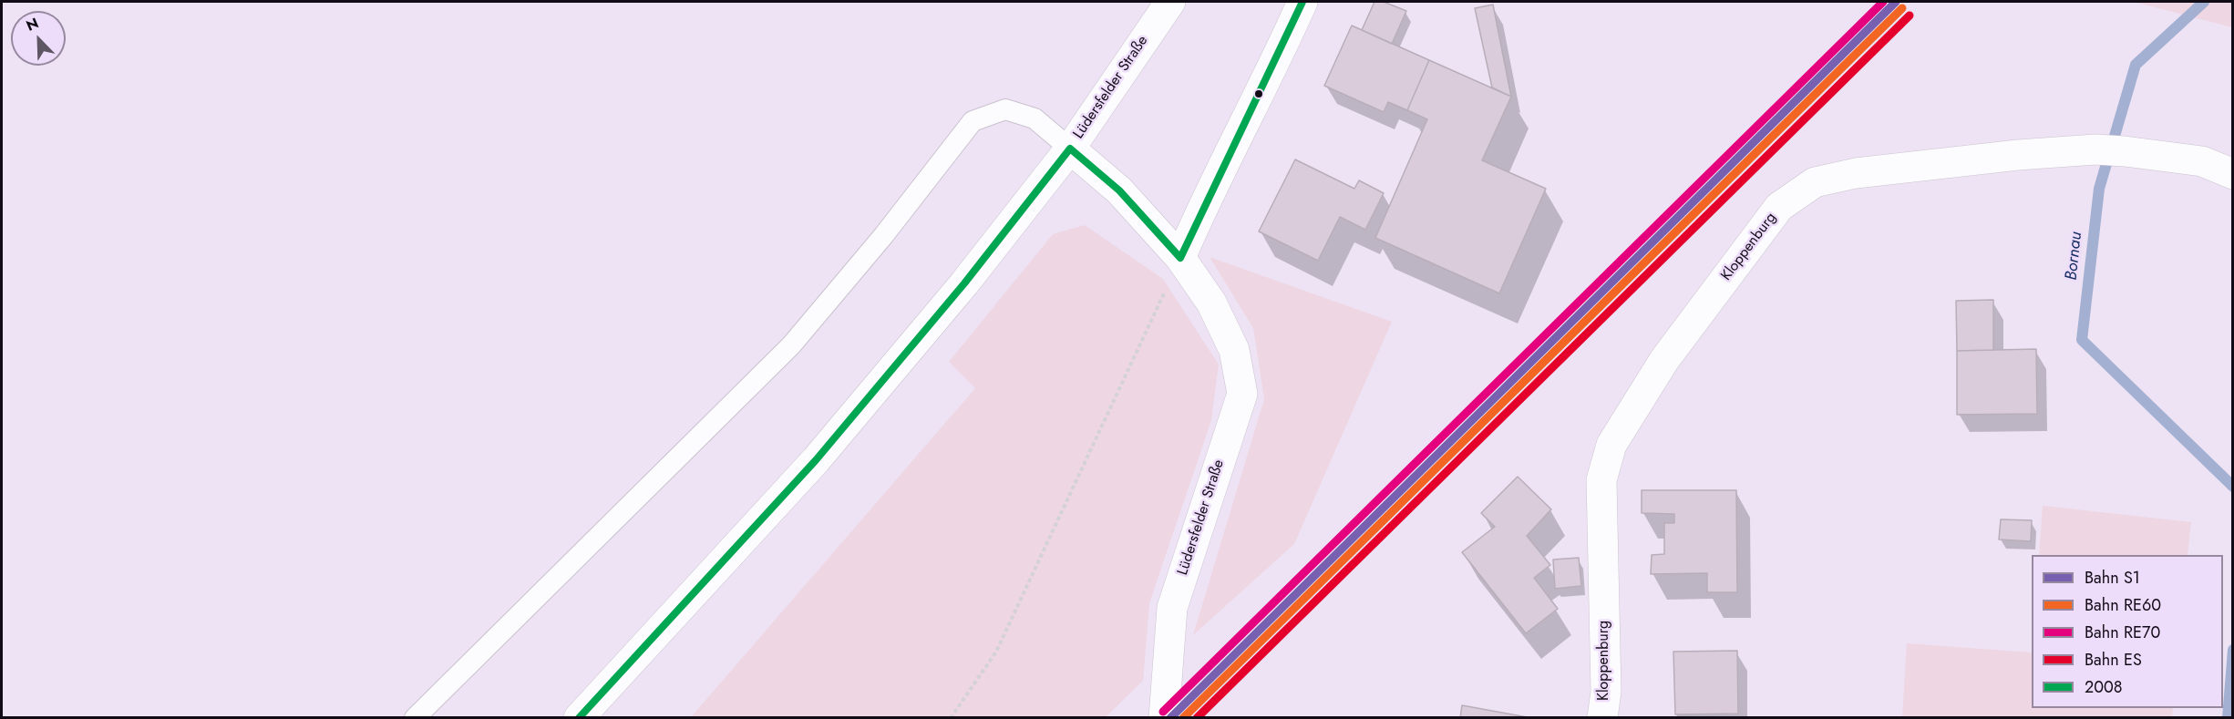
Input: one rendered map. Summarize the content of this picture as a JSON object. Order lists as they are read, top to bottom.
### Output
{
  "streets": {
    "street": ["Lüdersfelder Straße", "Kloppenburg"]
  },
  "water": ["Bornau"],
  "lines": [
    "rail line S1",
    "rail line RE70",
    "transit line 2008",
    "rail line RE60",
    "rail line ES"
  ],
  "legend": [
    "Bahn S1",
    "Bahn RE60",
    "Bahn RE70",
    "Bahn ES",
    "2008"
  ],
  "north": "top left"
}
